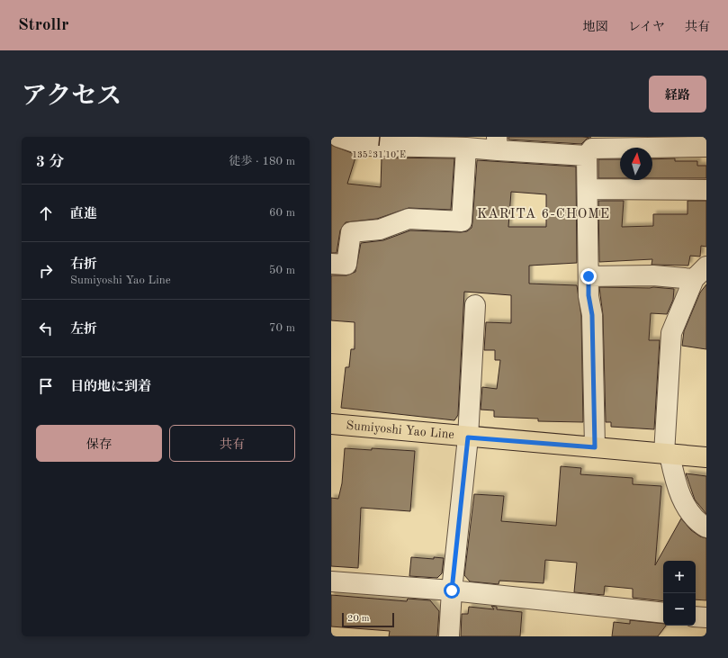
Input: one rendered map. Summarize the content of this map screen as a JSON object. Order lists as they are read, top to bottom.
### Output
{
  "streets": {
    "main road": ["Sumiyoshi Yao Line"]
  },
  "districts": ["KARITA 6-CHOME"],
  "scale_bar": "20 m",
  "north": "top",
  "page": {
    "header": "Strollr",
    "nav": ["地図", "レイヤ", "共有"],
    "title": "アクセス",
    "buttons": [
      "経路",
      ["保存", "共有"]
    ],
    "heading": ["3 分", "徒歩 · 180 m"],
    "list": [
      ["直進", "60 m"],
      ["右折", "Sumiyoshi Yao Line", "50 m"],
      ["左折", "70 m"],
      "目的地に到着"
    ],
    "map_buttons": ["+", "−"],
    "scale": "20 m"
  },
  "coordinates": ["135°31'10\"E"]
}
